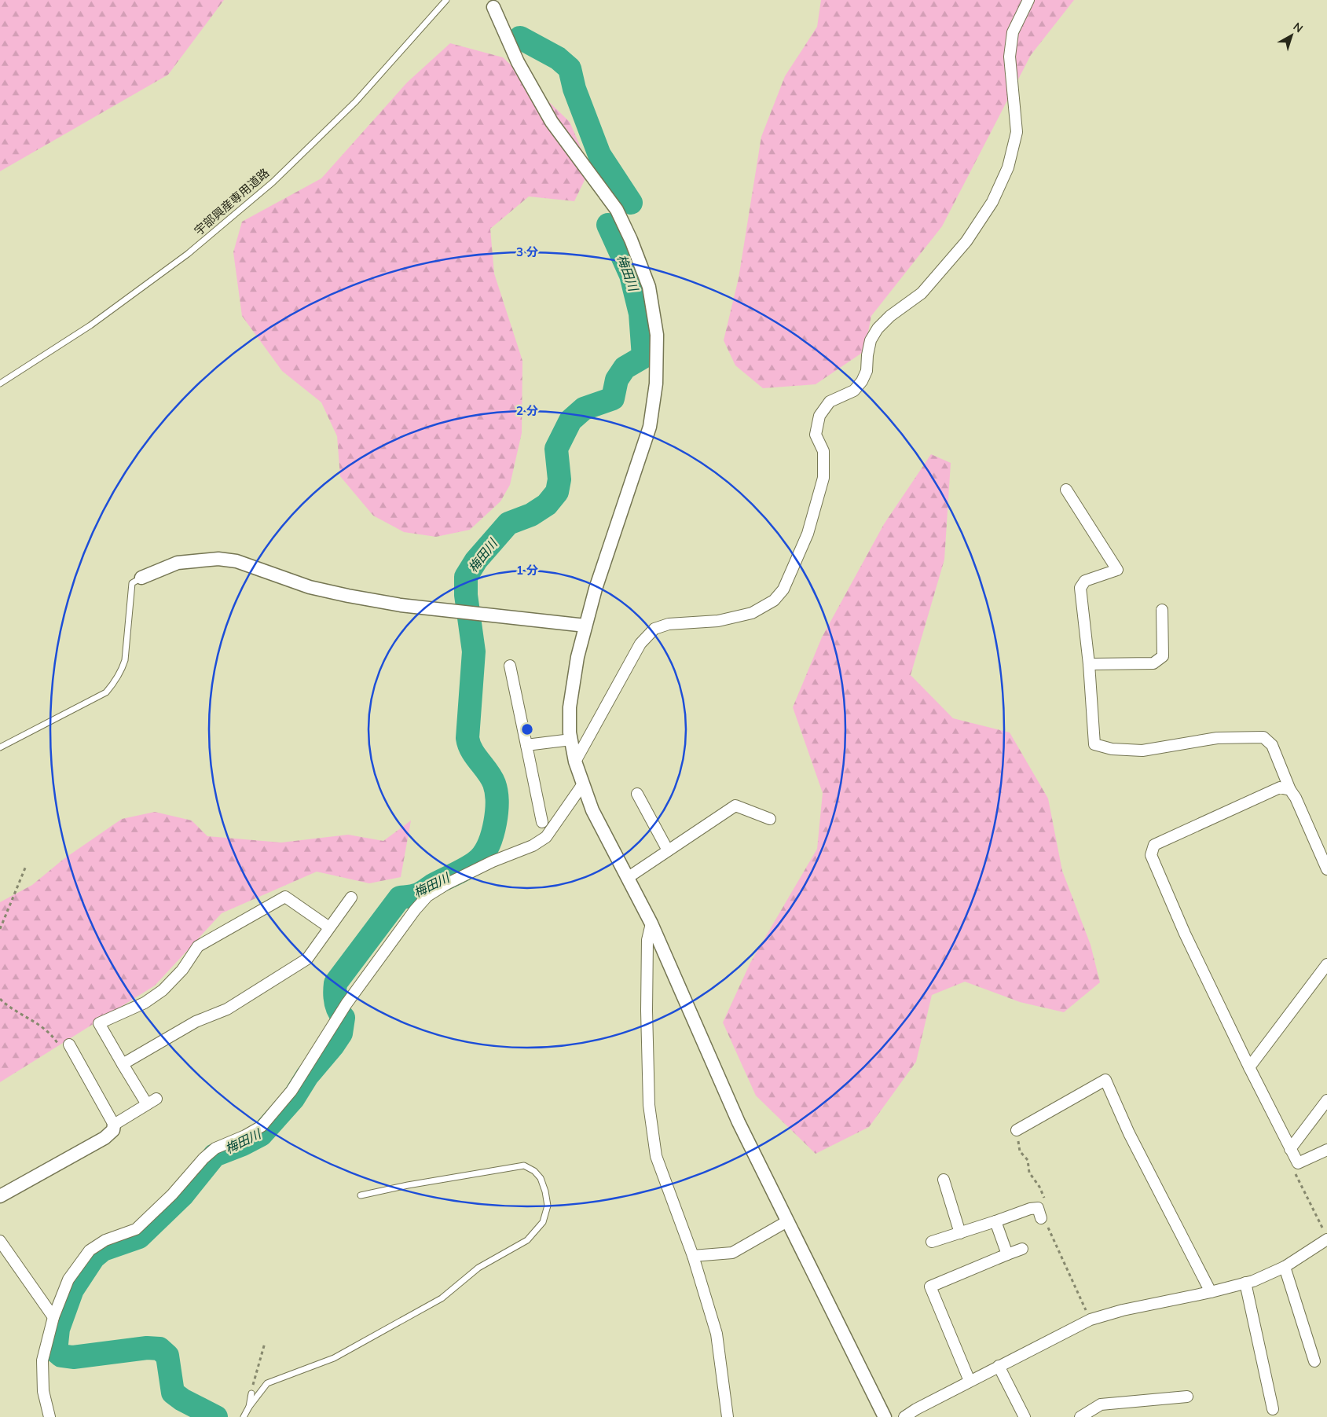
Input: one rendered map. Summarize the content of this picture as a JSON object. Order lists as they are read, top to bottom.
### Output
{
  "streets": {
    "lane": ["宇部興産専用道路"]
  },
  "water": ["梅田川"],
  "north": "top right",
  "rings": ["3 分", "2 分", "1 分"]
}
